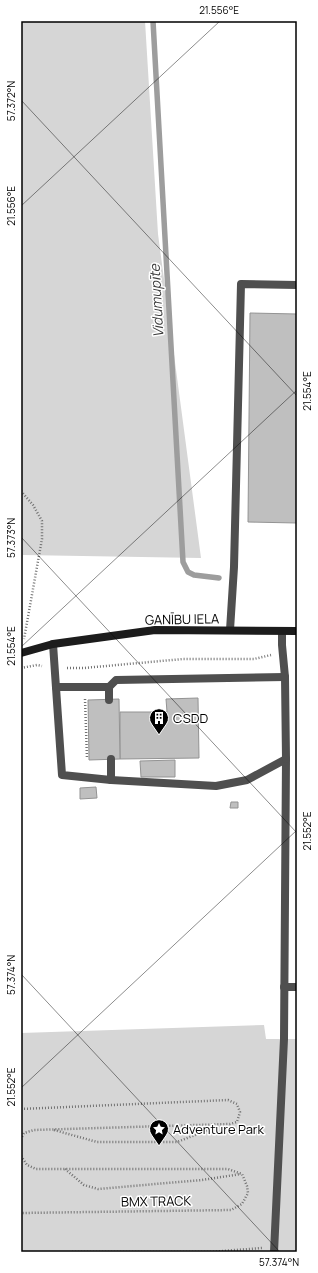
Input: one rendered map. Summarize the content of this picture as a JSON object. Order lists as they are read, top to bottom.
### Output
{
  "streets": {
    "street": ["GANĪBU IELA"],
    "path": ["BMX TRACK"]
  },
  "water": ["Vidumupīte"],
  "places": {
    "building": ["CSDD"],
    "place": ["Adventure Park"]
  },
  "coordinates": [
    "21.556°E",
    "57.372°N",
    "21.554°E",
    "57.373°N",
    "21.552°E",
    "57.374°N"
  ]
}
